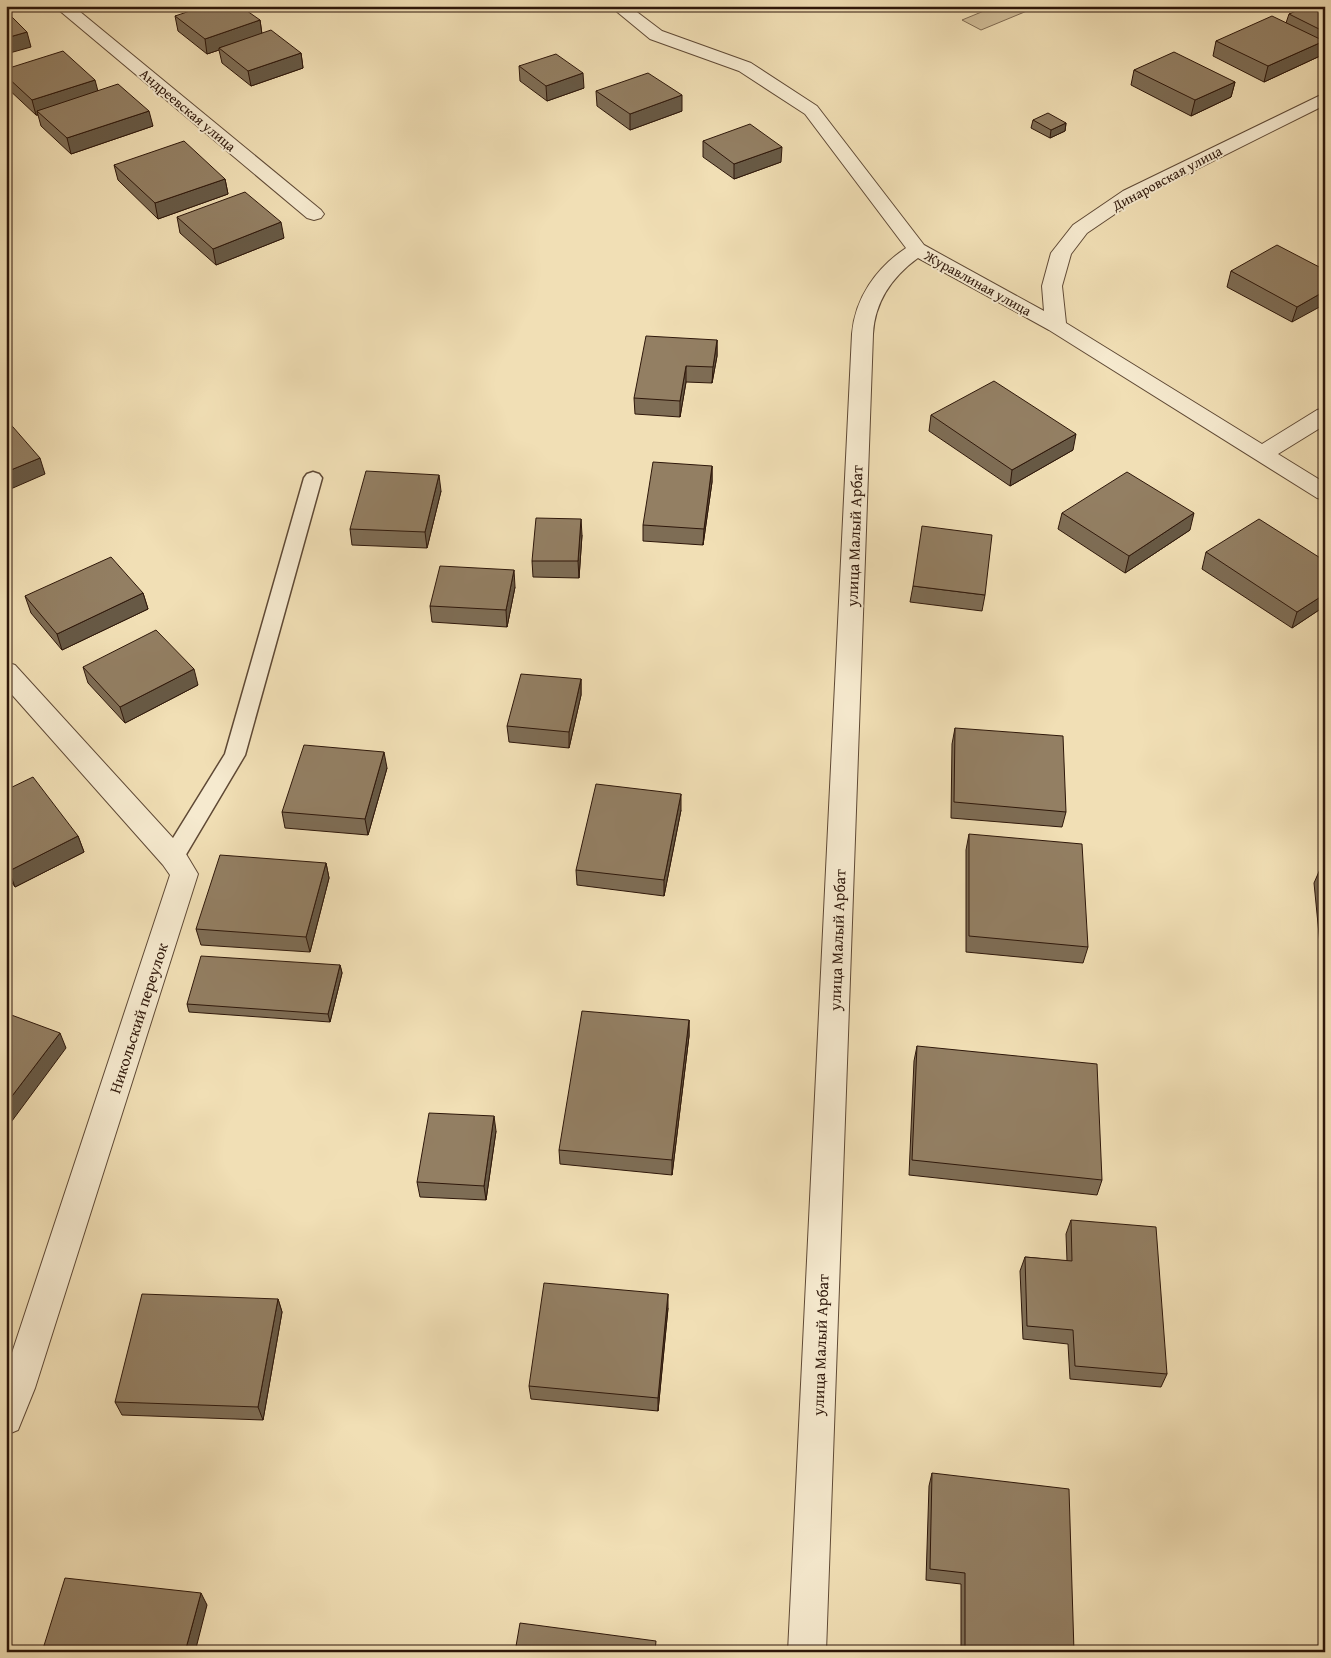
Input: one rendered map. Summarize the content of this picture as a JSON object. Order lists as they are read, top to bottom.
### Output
{
  "streets": {
    "street": [
      "Андреевская улица",
      "Динаровская улица",
      "Журавлиная улица",
      "улица Малый Арбат",
      "Никольский переулок"
    ]
  },
  "crossings": [
    ["Динаровская улица", "Журавлиная улица"],
    ["Журавлиная улица", "улица Малый Арбат"]
  ]
}
